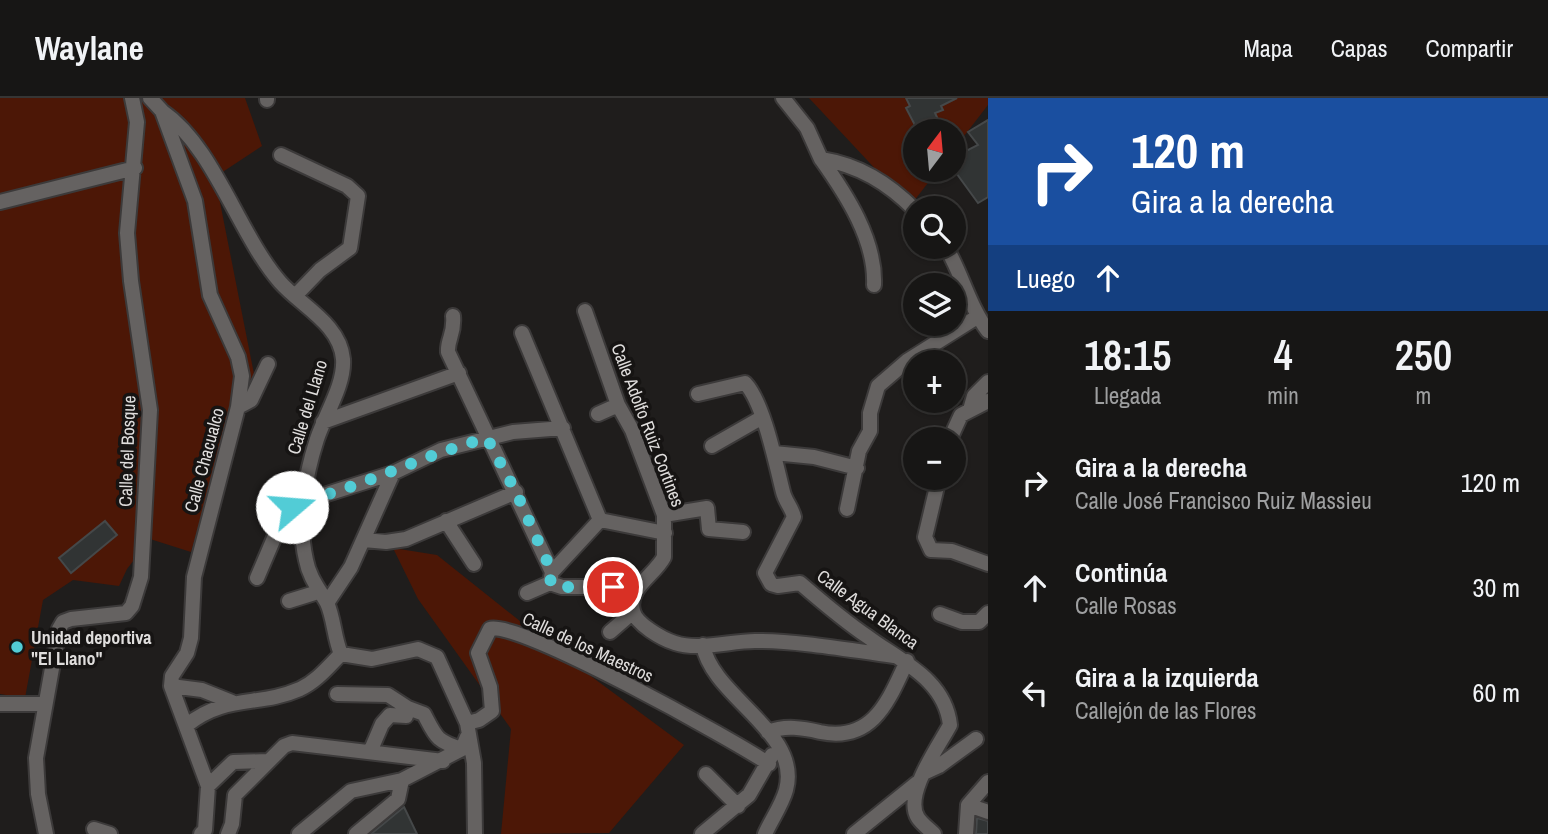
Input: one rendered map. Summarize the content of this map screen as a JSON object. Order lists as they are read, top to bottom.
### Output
{
  "streets": {
    "street": [
      "Calle del Llano",
      "Calle Adolfo Ruiz Cortines",
      "Calle del Bosque",
      "Calle Chacualco",
      "Calle Agua Blanca",
      "Calle de los Maestros"
    ]
  },
  "crossings": [
    ["Calle del Llano", "Calle Chacualco"]
  ],
  "places": ["Unidad deportiva \"El Llano\""],
  "north": "top",
  "page": {
    "header": "Waylane",
    "nav": ["Mapa", "Capas", "Compartir"],
    "turn": ["120 m", "Gira a la derecha"],
    "map_buttons": ["+", "−"],
    "then": "Luego",
    "eta": [
      "18:15",
      "Llegada",
      "4",
      "min",
      "250",
      "m"
    ],
    "list": [
      {
        "name": "Gira a la derecha",
        "note": "Calle José Francisco Ruiz Massieu",
        "value": "120 m"
      },
      {
        "name": "Continúa",
        "note": "Calle Rosas",
        "value": "30 m"
      },
      {
        "name": "Gira a la izquierda",
        "note": "Callejón de las Flores",
        "value": "60 m"
      }
    ]
  }
}
